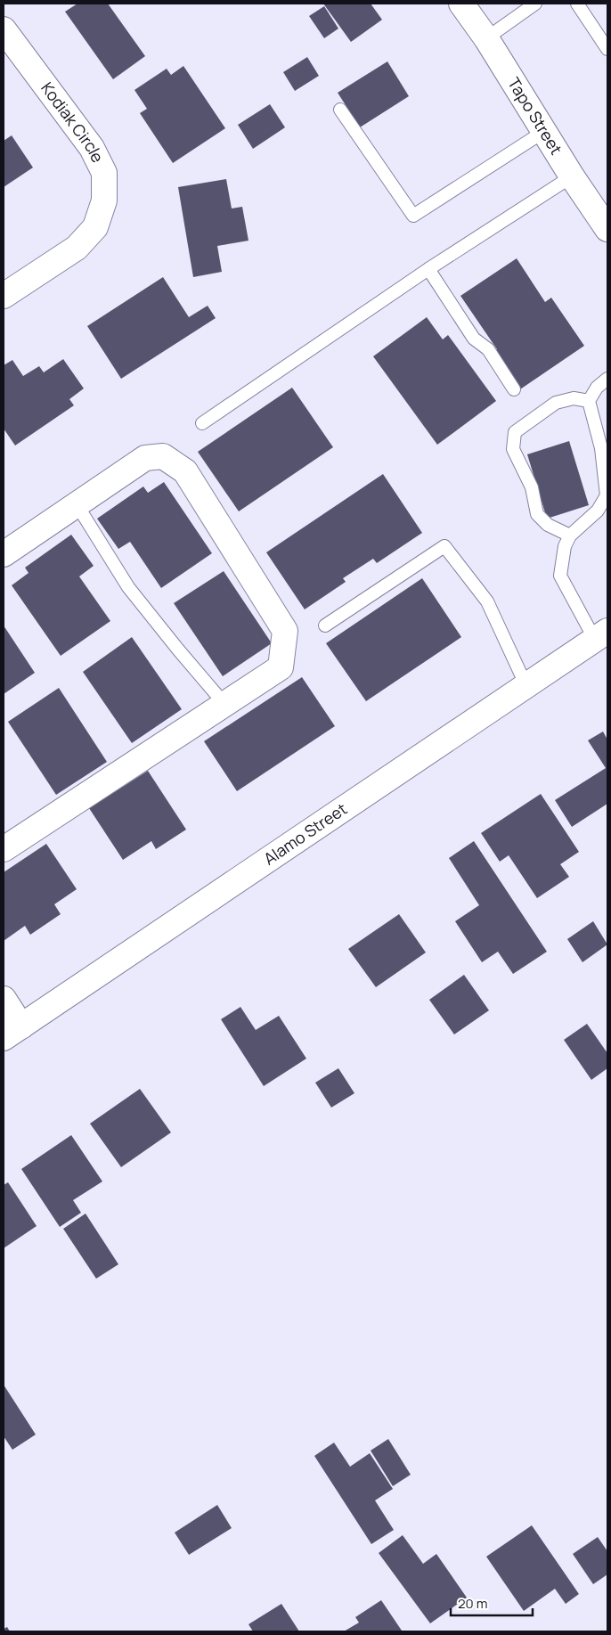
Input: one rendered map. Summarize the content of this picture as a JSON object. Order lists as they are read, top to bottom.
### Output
{
  "streets": {
    "street": ["Tapo Street", "Kodiak Circle", "Alamo Street"]
  },
  "scale_bar": "20 m"
}
